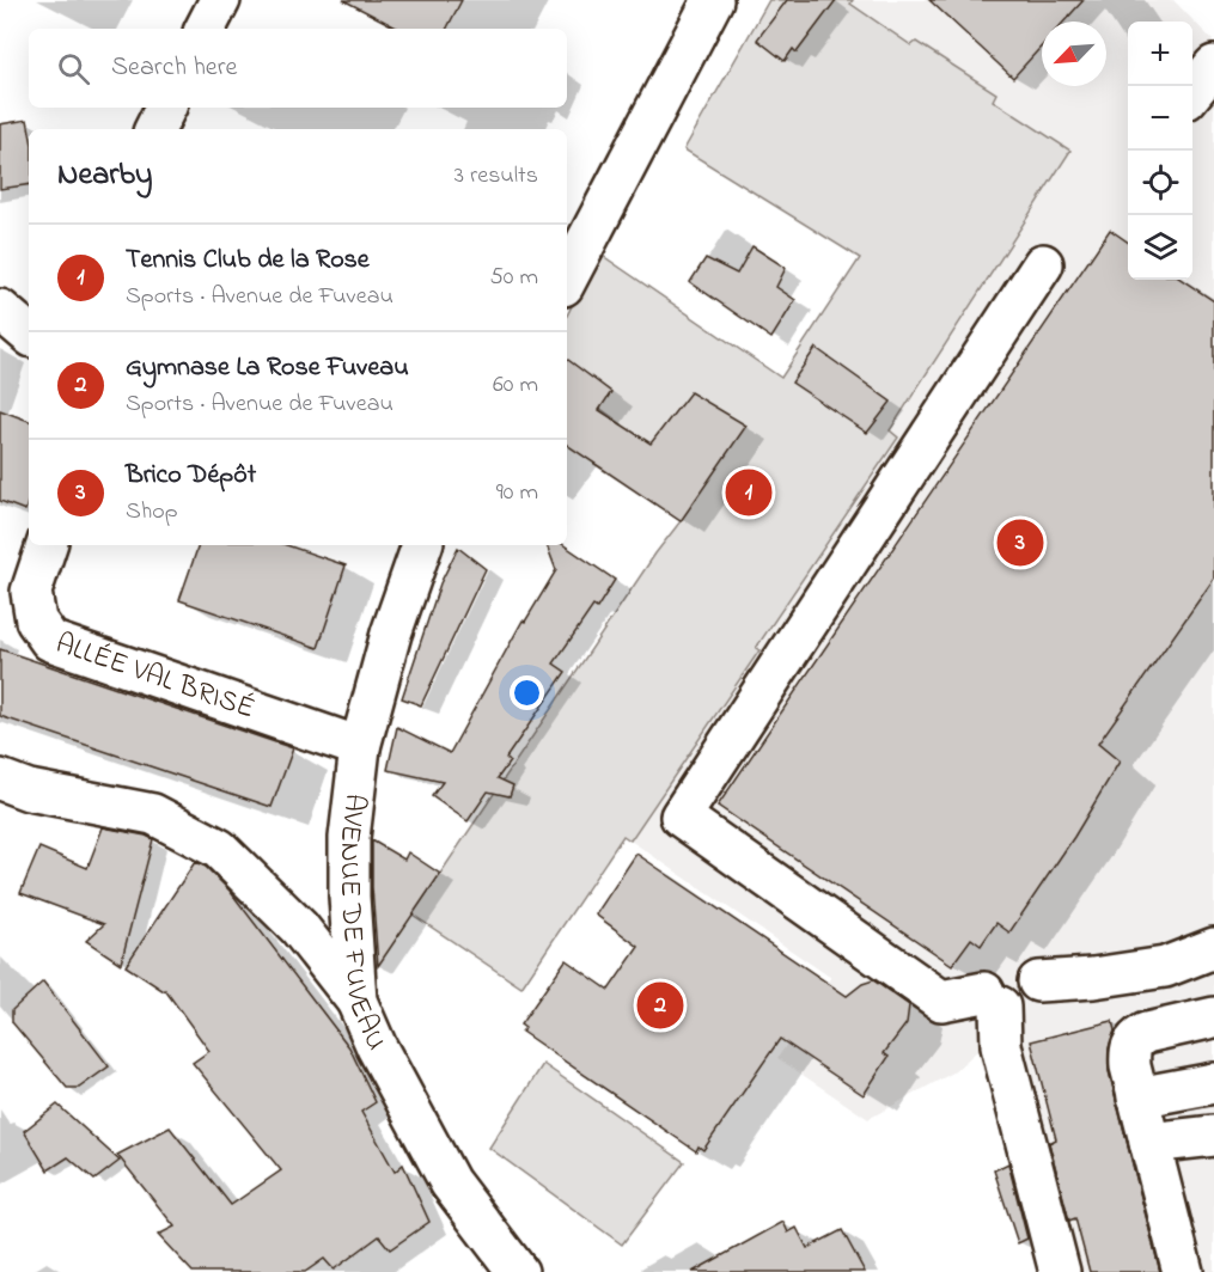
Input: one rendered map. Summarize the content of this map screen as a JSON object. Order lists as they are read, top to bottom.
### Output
{
  "streets": {
    "street": ["ALLÉE VAL BRISÉ", "AVENUE DE FUVEAU"]
  },
  "crossings": [
    ["ALLÉE VAL BRISÉ", "AVENUE DE FUVEAU"]
  ],
  "north": "bottom left",
  "page": {
    "map_buttons": ["+", "−"],
    "search": "Search here",
    "heading": ["Nearby", "3 results"],
    "list": [
      {
        "mark": "1",
        "name": "Tennis Club de la Rose",
        "note": "Sports · Avenue de Fuveau",
        "value": "50 m"
      },
      {
        "mark": "2",
        "name": "Gymnase La Rose Fuveau",
        "note": "Sports · Avenue de Fuveau",
        "value": "60 m"
      },
      {
        "mark": "3",
        "name": "Brico Dépôt",
        "note": "Shop",
        "value": "90 m"
      }
    ],
    "pins": ["1", "3", "2"]
  }
}
